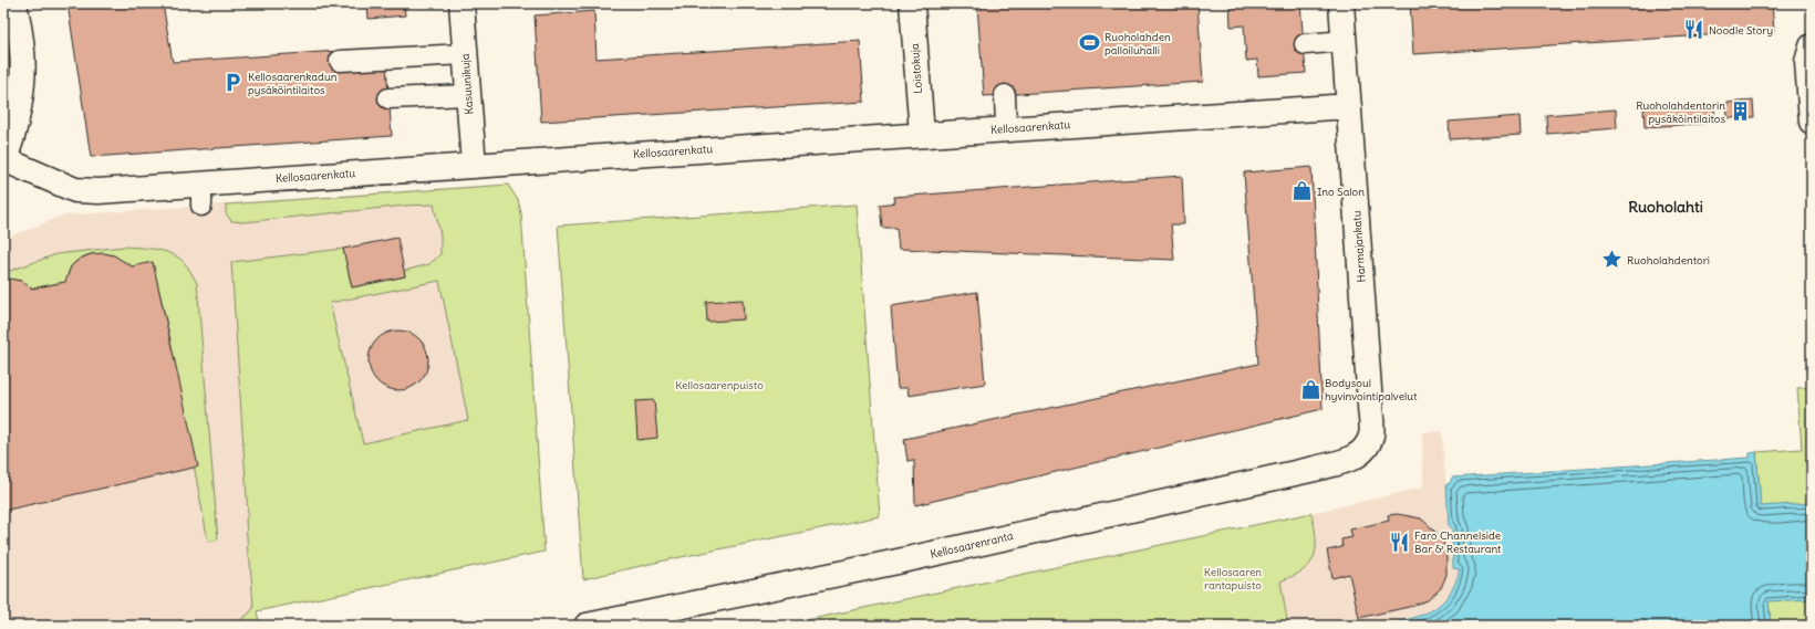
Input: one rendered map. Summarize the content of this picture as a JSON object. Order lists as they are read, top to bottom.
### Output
{
  "streets": {
    "street": [
      "Loistokuja",
      "Kasuunikuja",
      "Kellosaarenkatu",
      "Harmajankatu",
      "Kellosaarenranta"
    ]
  },
  "crossings": [
    ["Loistokuja", "Kellosaarenkatu"],
    ["Kasuunikuja", "Kellosaarenkatu"],
    ["Kellosaarenkatu", "Harmajankatu"],
    ["Harmajankatu", "Kellosaarenranta"]
  ],
  "districts": ["Ruoholahti"],
  "parks": ["Kellosaarenpuisto", "Kellosaaren rantapuisto"],
  "places": {
    "restaurant": ["Noodle Story", "Faro Channelside Bar & Restaurant"],
    "sports": ["Ruoholahden palloiluhalli"],
    "parking": ["Kellosaarenkadun pysäköintilaitos"],
    "building": ["Ruoholahdentorin pysäköintilaitos"],
    "shop": ["Ino Salon", "Bodysoul hyvinvointipalvelut"],
    "place": ["Ruoholahdentori"]
  }
}
